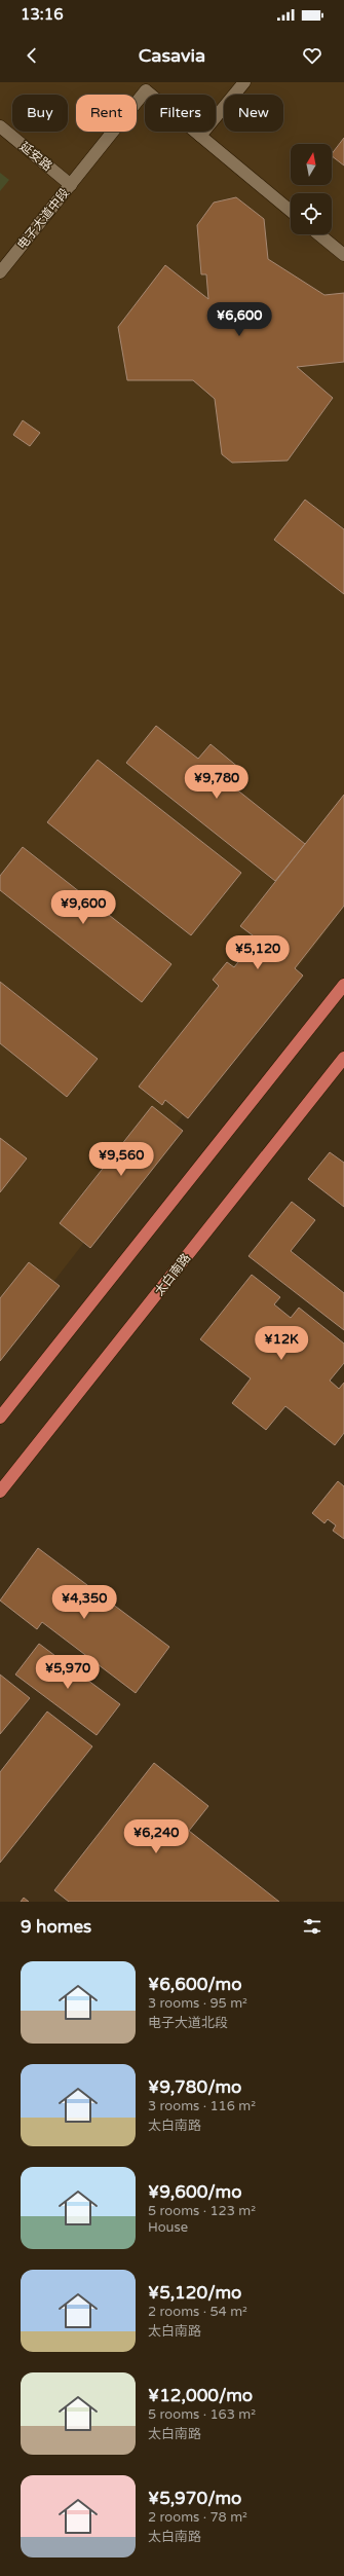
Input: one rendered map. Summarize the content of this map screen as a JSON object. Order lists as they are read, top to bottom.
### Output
{
  "streets": {
    "main road": ["太白南路"],
    "street": ["延安路", "电子大道中段"]
  },
  "crossings": [
    ["延安路", "电子大道中段"]
  ],
  "north": "top",
  "page": {
    "status": "13:16",
    "header": "Casavia",
    "chip": [
      "Buy",
      "Rent",
      "Filters",
      "New"
    ],
    "price": [
      "¥6,600",
      "¥9,780",
      "¥9,600",
      "¥5,120",
      "¥9,560",
      "¥12K",
      "¥4,350",
      "¥5,970",
      "¥6,240"
    ],
    "heading": "9 homes",
    "list": [
      {
        "name": "¥6,600/mo",
        "note": "3 rooms · 95 m² · 电子大道北段"
      },
      {
        "name": "¥9,780/mo",
        "note": "3 rooms · 116 m² · 太白南路"
      },
      {
        "name": "¥9,600/mo",
        "note": "5 rooms · 123 m² · House"
      },
      {
        "name": "¥5,120/mo",
        "note": "2 rooms · 54 m² · 太白南路"
      },
      {
        "name": "¥12,000/mo",
        "note": "5 rooms · 163 m² · 太白南路"
      },
      {
        "name": "¥5,970/mo",
        "note": "2 rooms · 78 m² · 太白南路"
      }
    ]
  }
}
